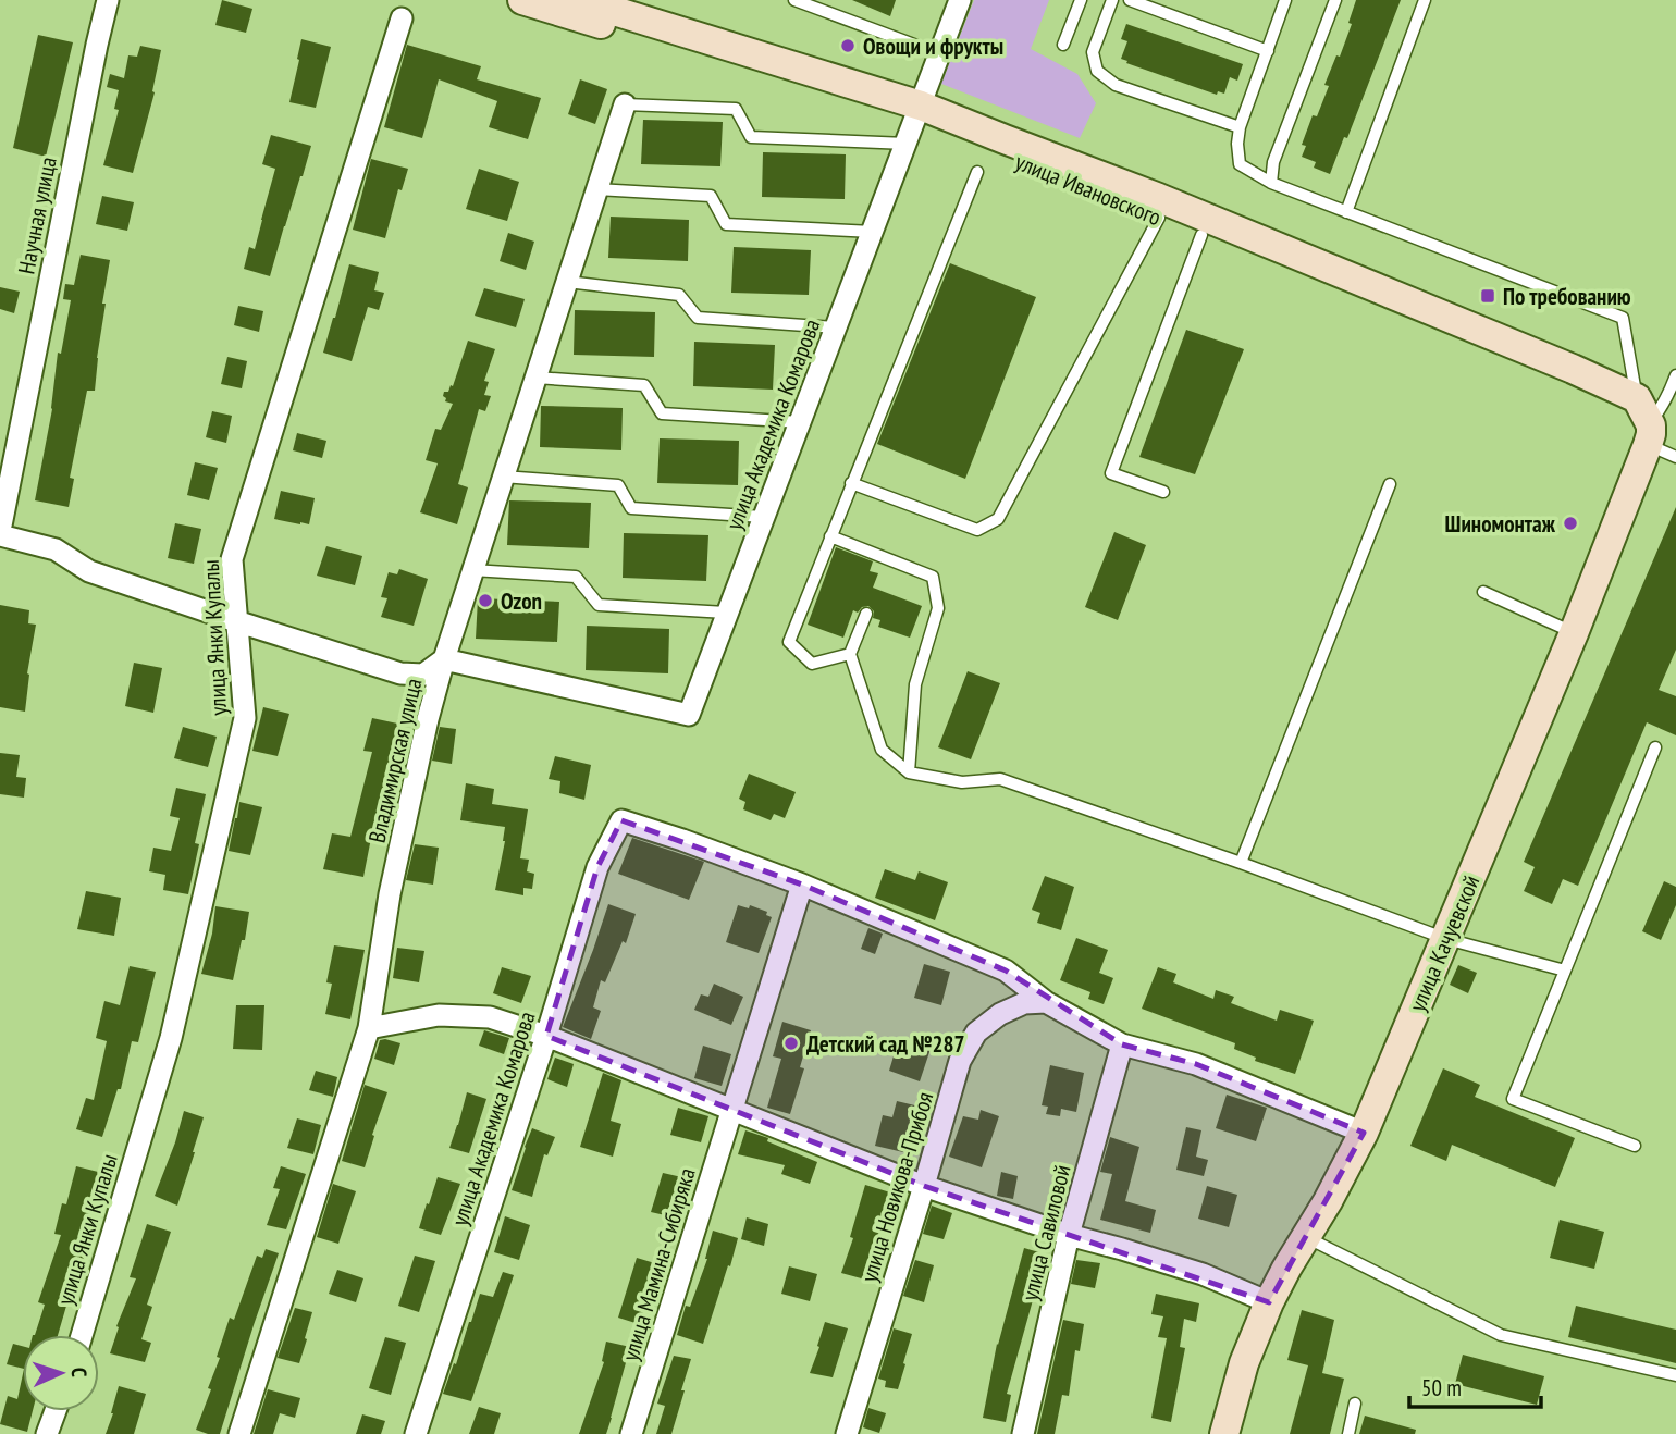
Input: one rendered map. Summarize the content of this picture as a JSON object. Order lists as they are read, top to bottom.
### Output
{
  "streets": {
    "street": [
      "улица Ивановского",
      "Научная улица",
      "улица Академика Комарова",
      "улица Янки Купалы",
      "Владимирская улица",
      "улица Качуевской",
      "улица Новикова-Прибоя",
      "улица Савиловой",
      "улица Мамина-Сибиряка"
    ]
  },
  "crossings": [
    ["улица Ивановского", "улица Академика Комарова"],
    ["улица Ивановского", "улица Качуевской"],
    ["улица Академика Комарова", "Владимирская улица"],
    ["улица Академика Комарова", "улица Мамина-Сибиряка"]
  ],
  "places": {
    "other": [
      "Овощи и фрукты",
      "Шиномонтаж",
      "Ozon",
      "Детский сад №287"
    ],
    "transit": ["По требованию"]
  },
  "scale_bar": "50 m",
  "north": "right"
}
